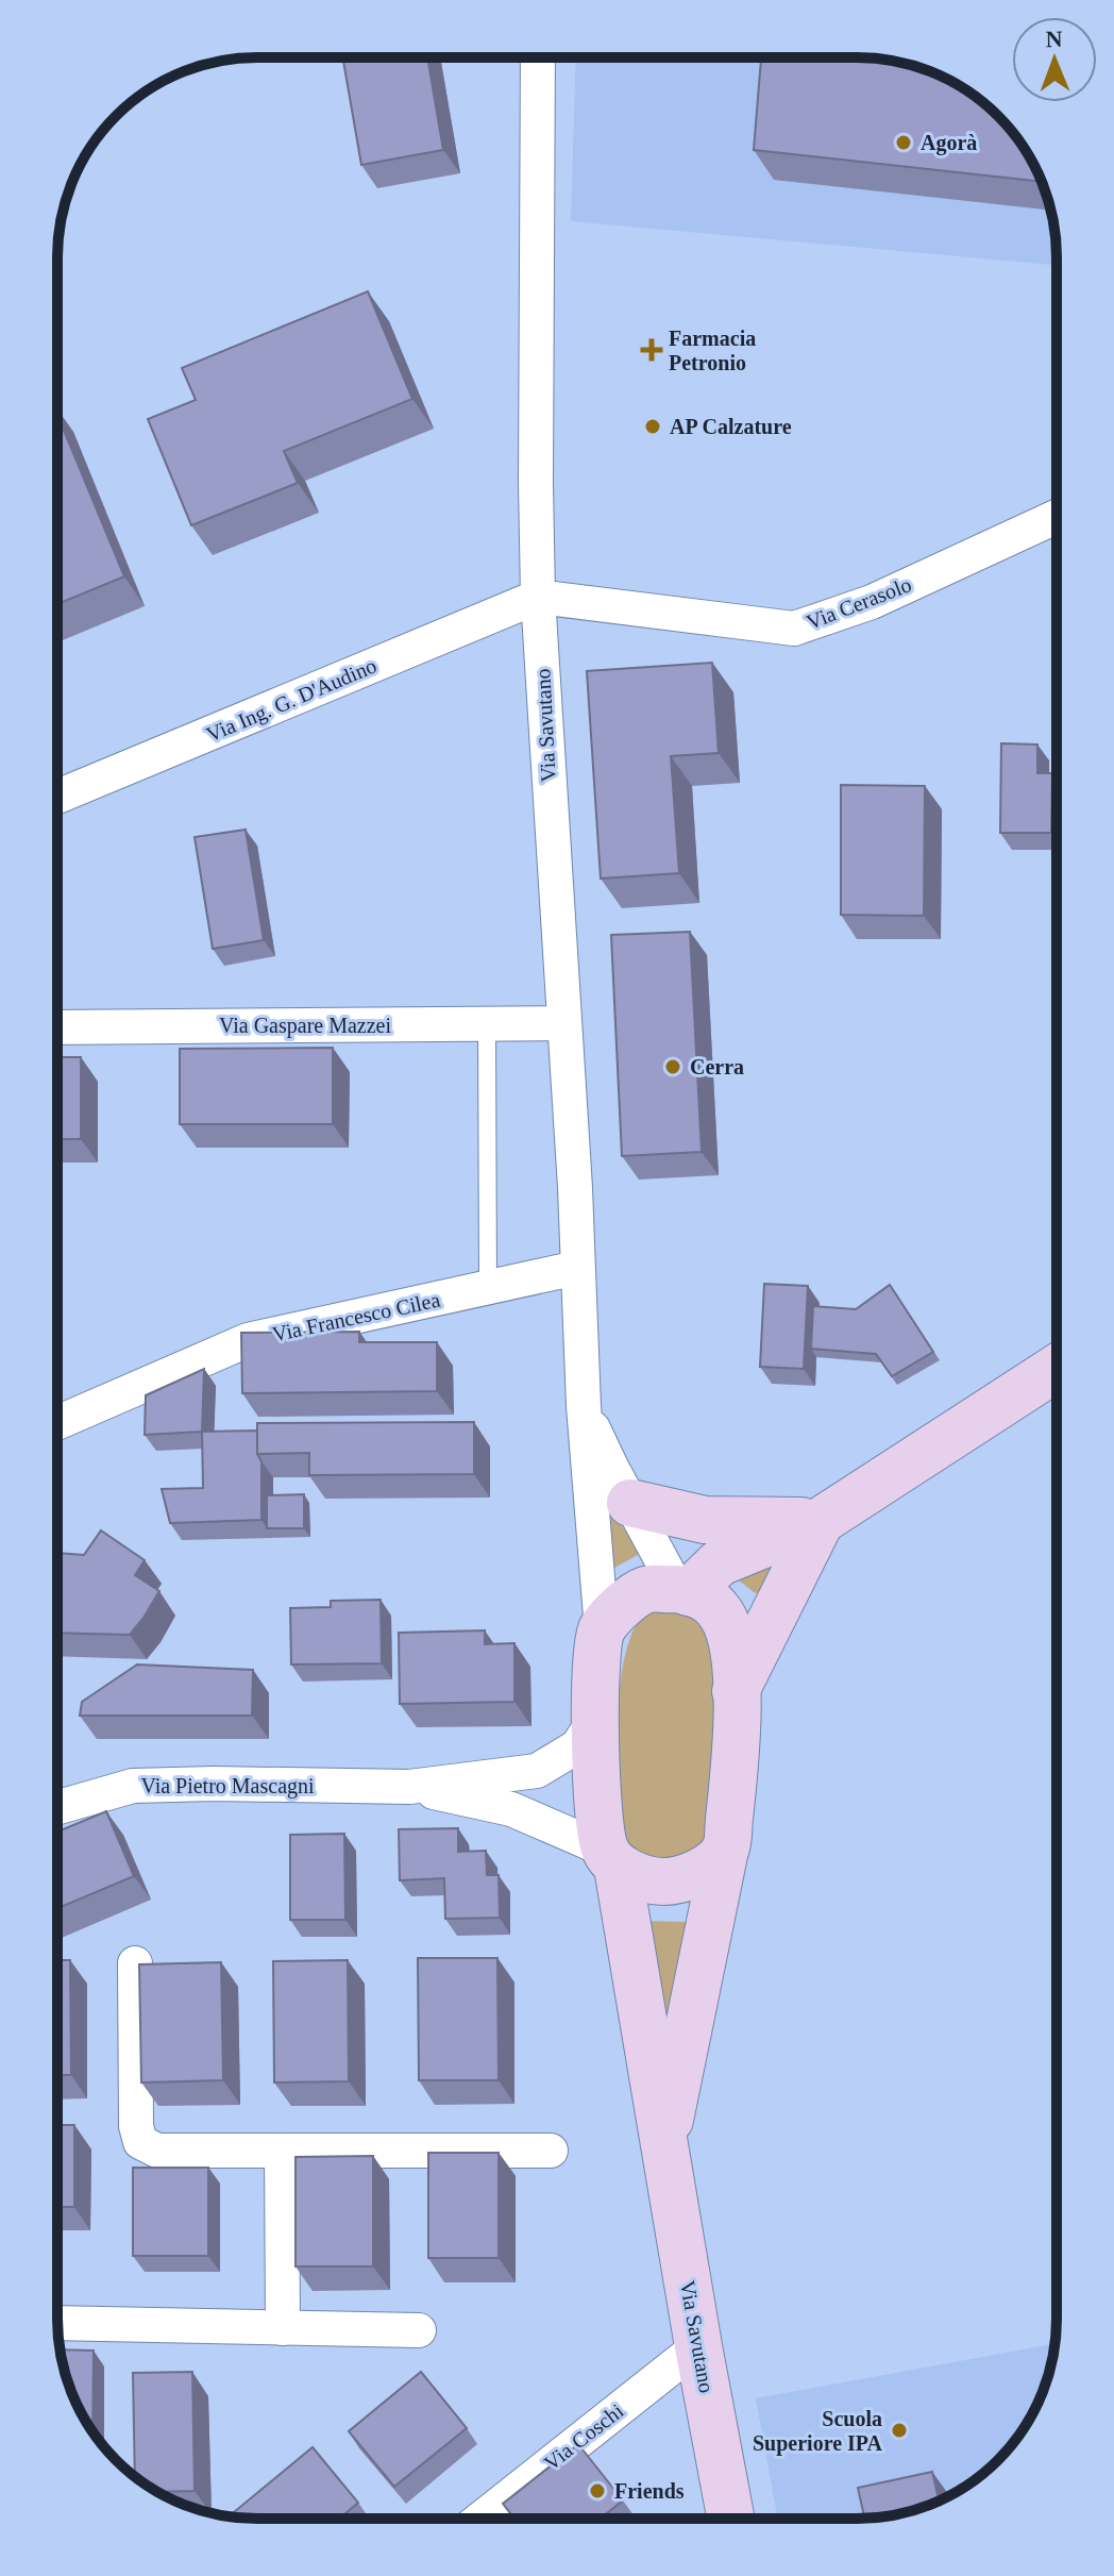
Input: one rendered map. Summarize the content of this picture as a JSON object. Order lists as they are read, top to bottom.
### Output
{
  "streets": {
    "street": [
      "Via Cerasolo",
      "Via Ing. G. D'Audino",
      "Via Savutano",
      "Via Gaspare Mazzei",
      "Via Francesco Cilea",
      "Via Pietro Mascagni",
      "Via Coschi"
    ]
  },
  "crossings": [
    ["Via Cerasolo", "Via Ing. G. D'Audino"],
    ["Via Cerasolo", "Via Savutano"],
    ["Via Ing. G. D'Audino", "Via Savutano"],
    ["Via Savutano", "Via Gaspare Mazzei"],
    ["Via Savutano", "Via Francesco Cilea"],
    ["Via Savutano", "Via Coschi"]
  ],
  "places": {
    "other": [
      "Agorà",
      "AP Calzature",
      "Cerra",
      "Scuola Superiore IPA",
      "Friends"
    ],
    "health": ["Farmacia Petronio"]
  },
  "north": "top"
}
